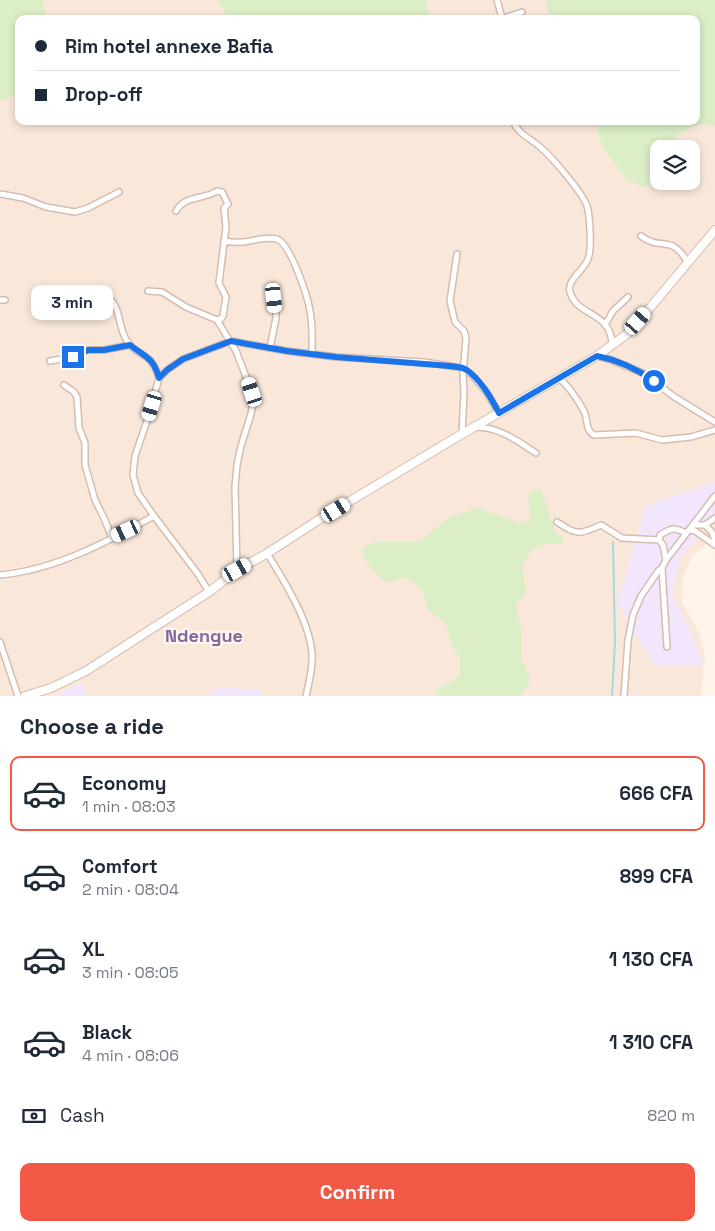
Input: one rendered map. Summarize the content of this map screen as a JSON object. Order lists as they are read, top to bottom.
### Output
{
  "districts": ["Ndengue"],
  "page": {
    "banner": ["Rim hotel annexe Bafia", "Drop-off"],
    "bubble": "3 min",
    "heading": "Choose a ride",
    "list": [
      {
        "name": "Economy",
        "note": "1 min · 08:03",
        "value": "666 CFA"
      },
      {
        "name": "Comfort",
        "note": "2 min · 08:04",
        "value": "899 CFA"
      },
      {
        "name": "XL",
        "note": "3 min · 08:05",
        "value": "1 130 CFA"
      },
      {
        "name": "Black",
        "note": "4 min · 08:06",
        "value": "1 310 CFA"
      }
    ],
    "pay": ["Cash", "820 m"],
    "buttons": "Confirm"
  }
}
